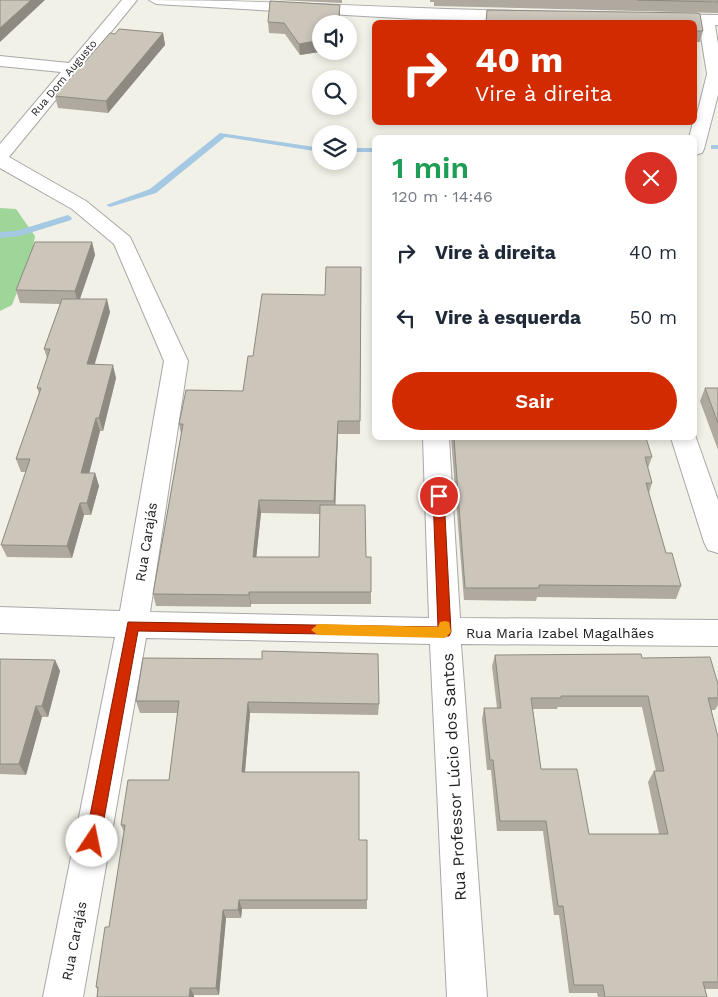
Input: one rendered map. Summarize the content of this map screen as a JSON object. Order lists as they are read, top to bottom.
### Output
{
  "streets": {
    "street": [
      "Rua Dom Augusto",
      "Rua Carajás",
      "Rua Maria Izabel Magalhães",
      "Rua Professor Lúcio dos Santos"
    ]
  },
  "crossings": [
    ["Rua Carajás", "Rua Maria Izabel Magalhães"],
    ["Rua Maria Izabel Magalhães", "Rua Professor Lúcio dos Santos"]
  ],
  "page": {
    "turn": ["40 m", "Vire à direita"],
    "heading": ["1 min", "120 m · 14:46"],
    "list": [
      {
        "name": "Vire à direita",
        "value": "40 m"
      },
      {
        "name": "Vire à esquerda",
        "value": "50 m"
      }
    ],
    "buttons": "Sair"
  }
}
